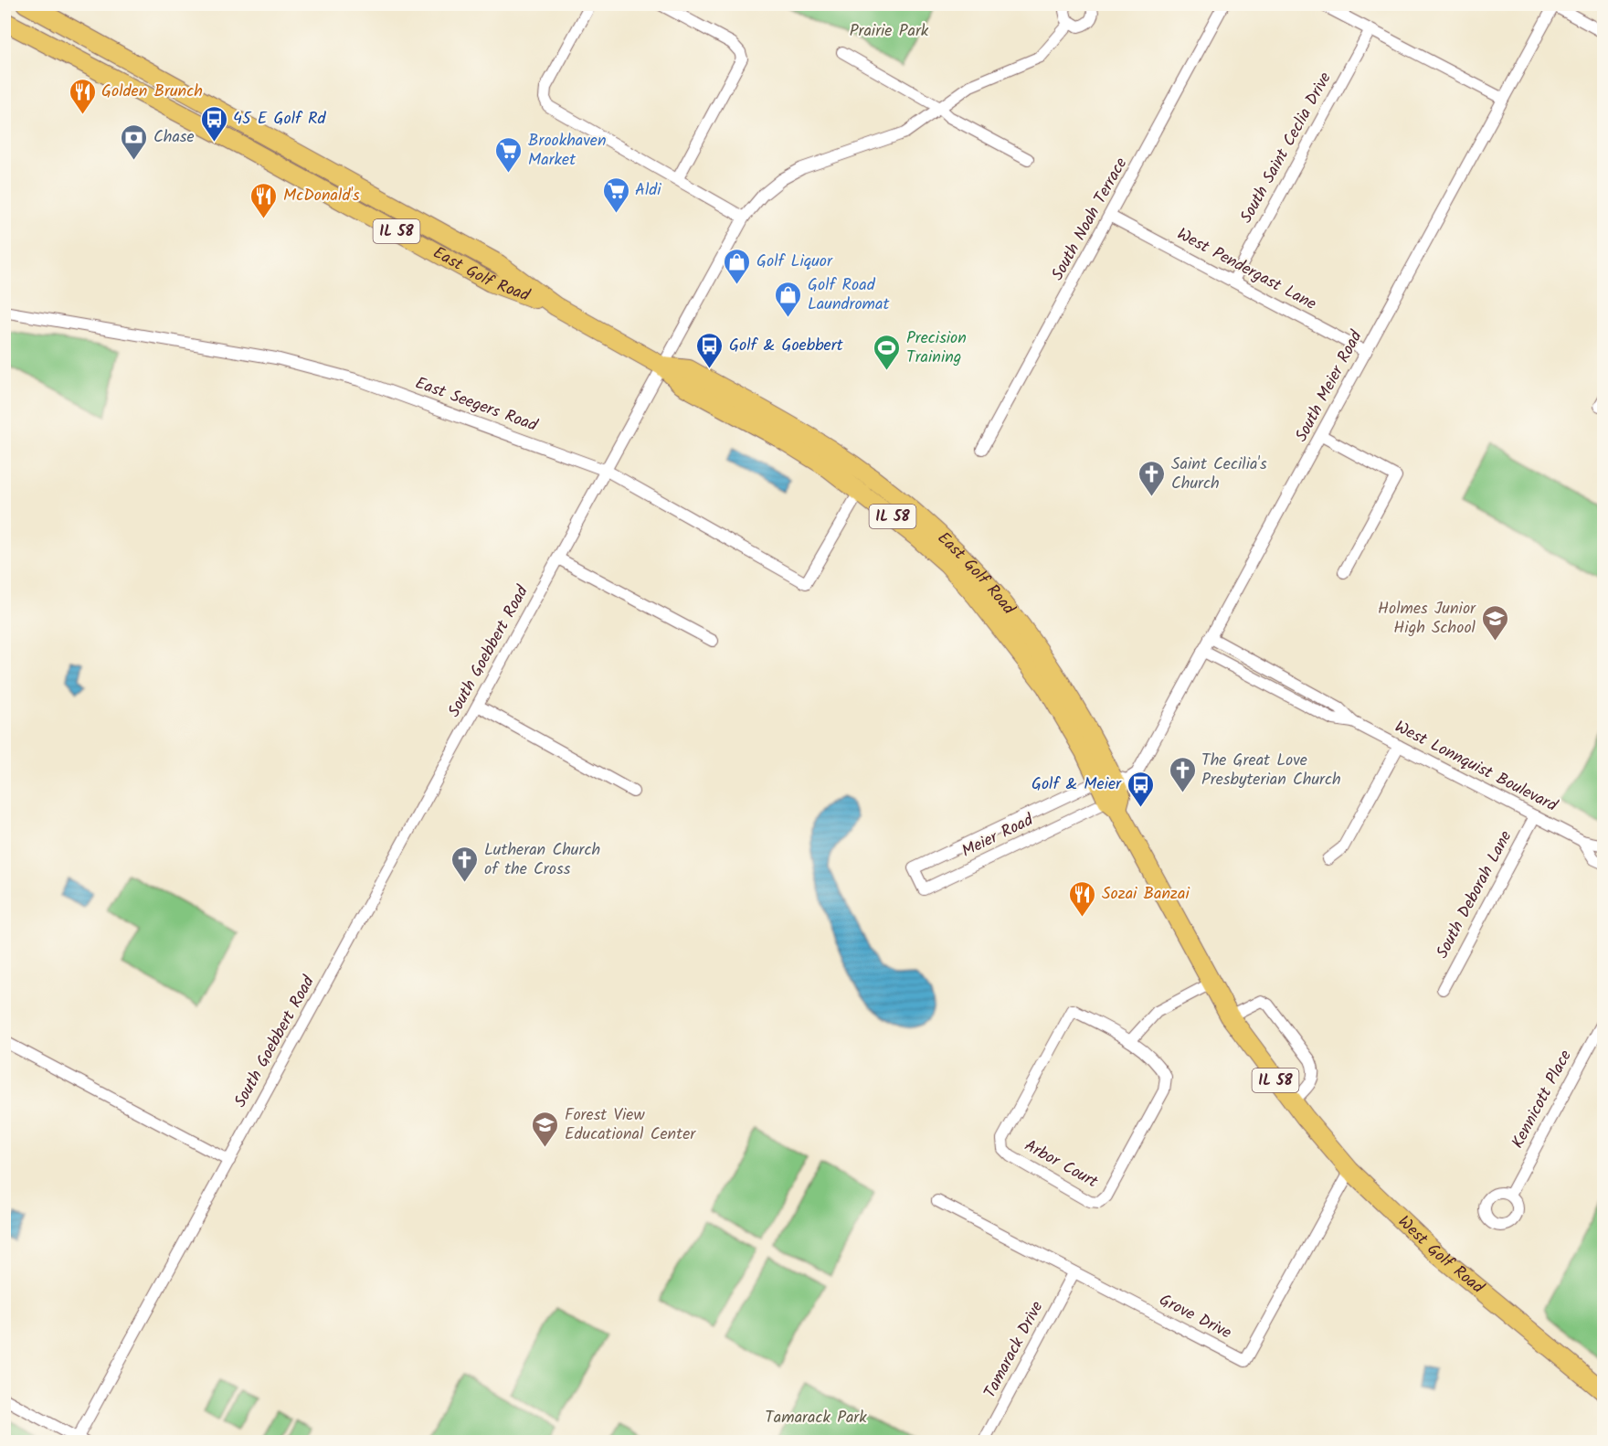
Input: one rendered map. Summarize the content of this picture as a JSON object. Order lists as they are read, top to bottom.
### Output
{
  "streets": {
    "main road": ["IL 58", "East Golf Road", "West Golf Road"],
    "street": [
      "South Saint Ceclia Drive",
      "South Noah Terrace",
      "West Pendergast Lane",
      "South Meier Road",
      "East Seegers Road",
      "South Goebbert Road",
      "West Lonnquist Boulevard",
      "Meier Road",
      "South Deborah Lane",
      "Kennicott Place",
      "Arbor Court",
      "Grove Drive",
      "Tamarack Drive"
    ]
  },
  "crossings": [
    ["South Saint Ceclia Drive", "West Pendergast Lane"],
    ["South Noah Terrace", "West Pendergast Lane"],
    ["West Pendergast Lane", "South Meier Road"],
    ["East Golf Road", "South Meier Road"],
    ["East Golf Road", "East Seegers Road"],
    ["East Golf Road", "South Goebbert Road"],
    ["East Golf Road", "Meier Road"],
    ["East Golf Road", "West Golf Road"],
    ["South Meier Road", "West Lonnquist Boulevard"],
    ["South Meier Road", "Meier Road"],
    ["East Seegers Road", "South Goebbert Road"],
    ["West Lonnquist Boulevard", "South Deborah Lane"],
    ["West Golf Road", "Grove Drive"],
    ["Grove Drive", "Tamarack Drive"]
  ],
  "parks": ["Prairie Park", "Tamarack Park"],
  "places": {
    "restaurant": ["Golden Brunch", "McDonald's", "Sozai Banzai"],
    "bus stop": ["45 E Golf Rd", "Golf & Goebbert", "Golf & Meier"],
    "bank": ["Chase"],
    "supermarket": ["Brookhaven Market", "Aldi"],
    "shop": ["Golf Liquor", "Golf Road Laundromat"],
    "sports": ["Precision Training"],
    "church": ["Saint Cecilia's Church", "The Great Love Presbyterian Church", "Lutheran Church of the Cross"],
    "school or university": ["Holmes Junior High School", "Forest View Educational Center"]
  }
}
